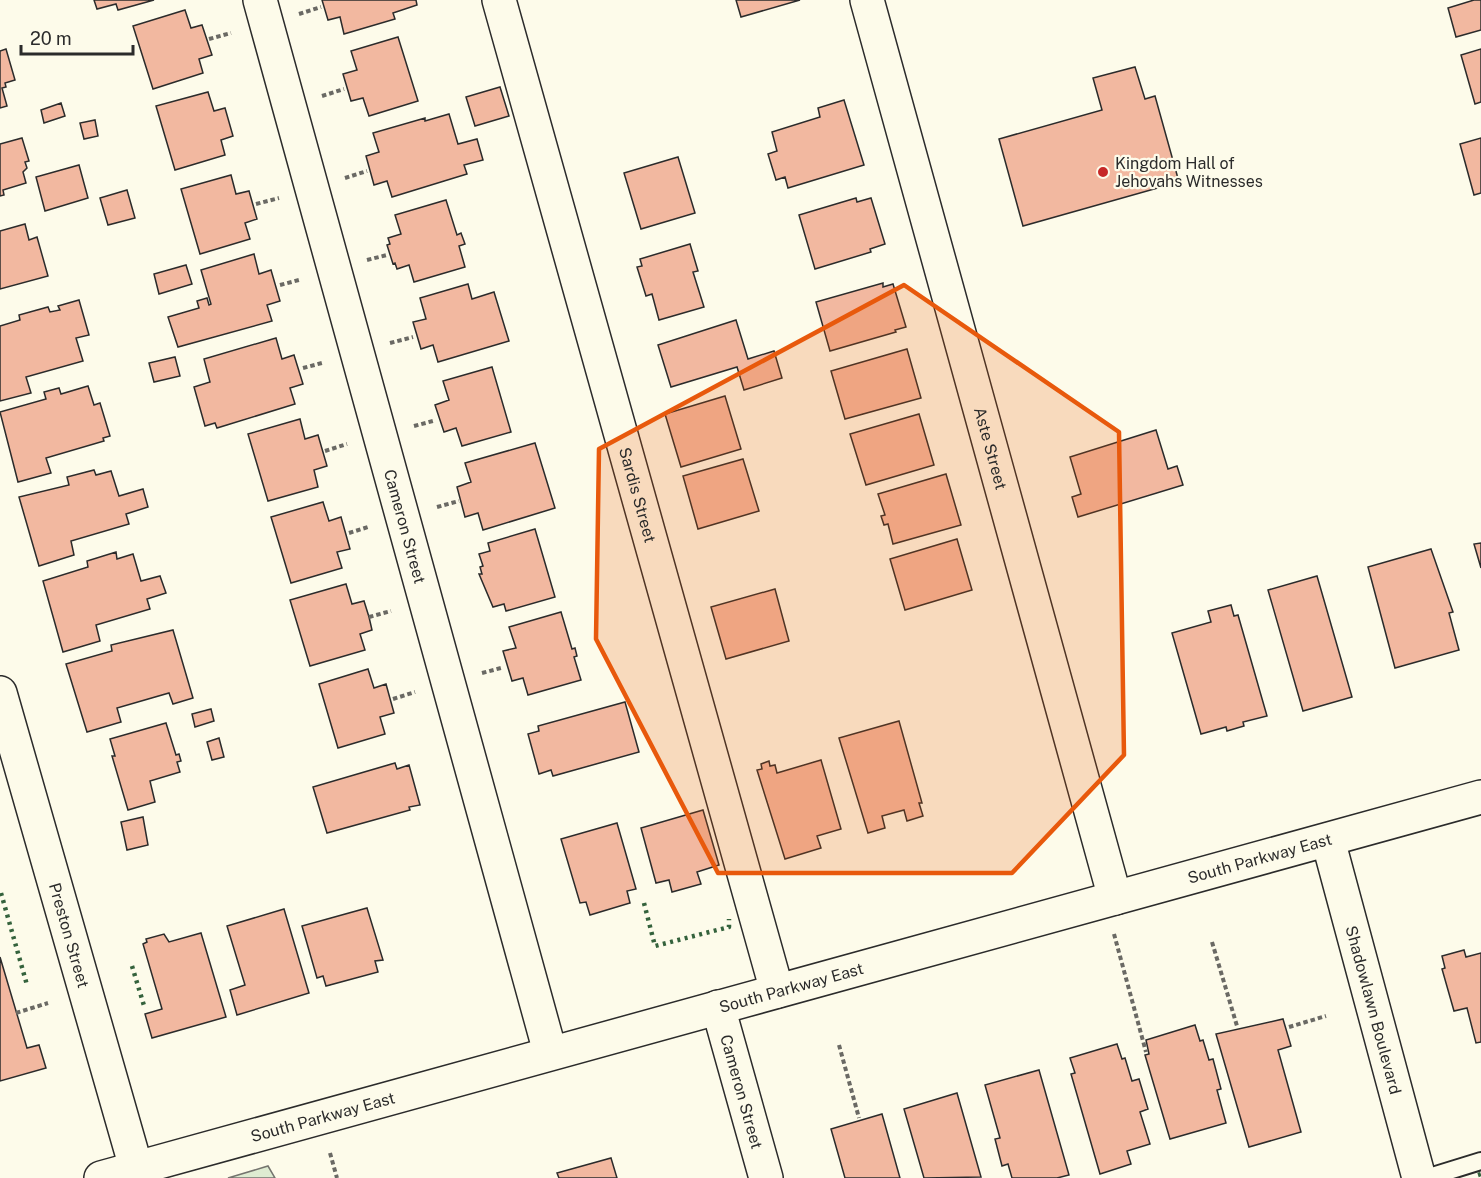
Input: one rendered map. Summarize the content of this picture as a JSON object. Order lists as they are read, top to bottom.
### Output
{
  "streets": {
    "street": [
      "Aste Street",
      "Sardis Street",
      "Cameron Street",
      "South Parkway East",
      "Preston Street",
      "Shadowlawn Boulevard"
    ]
  },
  "crossings": [
    ["Aste Street", "South Parkway East"],
    ["Sardis Street", "South Parkway East"],
    ["Cameron Street", "South Parkway East"],
    ["South Parkway East", "Preston Street"],
    ["South Parkway East", "Shadowlawn Boulevard"]
  ],
  "places": ["Kingdom Hall of Jehovahs Witnesses"],
  "scale_bar": "20 m"
}
